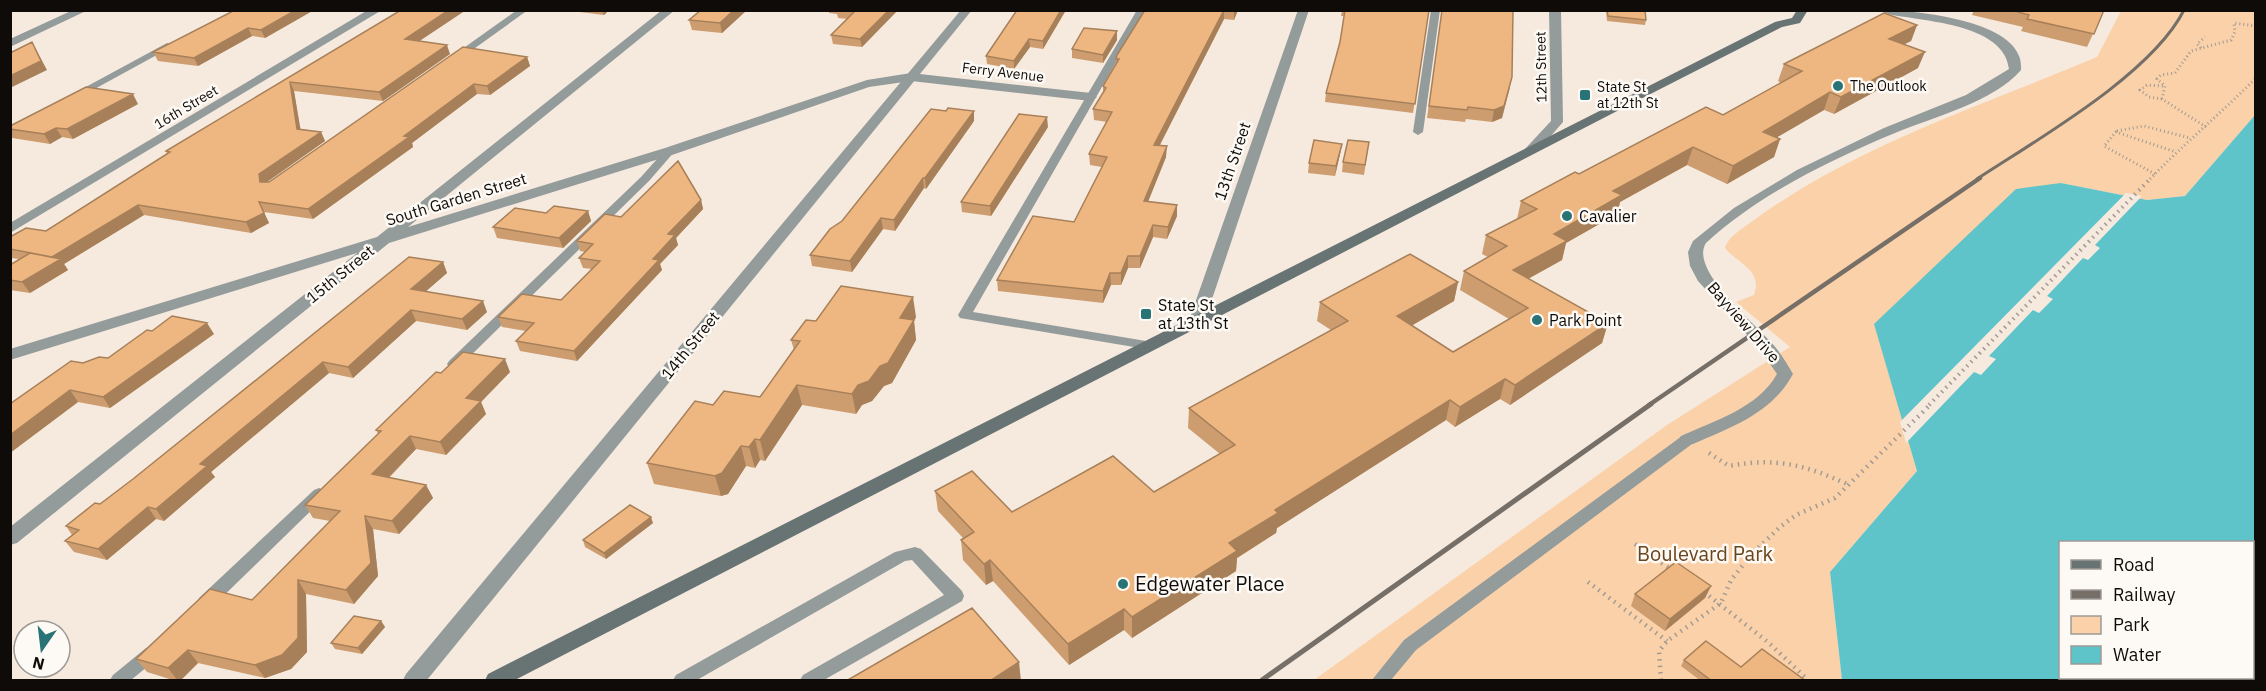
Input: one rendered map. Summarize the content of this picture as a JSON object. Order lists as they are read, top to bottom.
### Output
{
  "streets": {
    "street": [
      "12th Street",
      "Ferry Avenue",
      "16th Street",
      "13th Street",
      "South Garden Street",
      "15th Street",
      "Bayview Drive",
      "14th Street"
    ]
  },
  "crossings": [
    ["Ferry Avenue", "South Garden Street"],
    ["Ferry Avenue", "14th Street"],
    ["South Garden Street", "15th Street"],
    ["South Garden Street", "14th Street"]
  ],
  "parks": ["Boulevard Park"],
  "places": {
    "other": [
      "The Outlook",
      "Cavalier",
      "Park Point",
      "Edgewater Place"
    ],
    "transit": ["State St at 12th St", "State St at 13th St"]
  },
  "legend": [
    "Road",
    "Railway",
    "Park",
    "Water"
  ],
  "north": "bottom"
}
